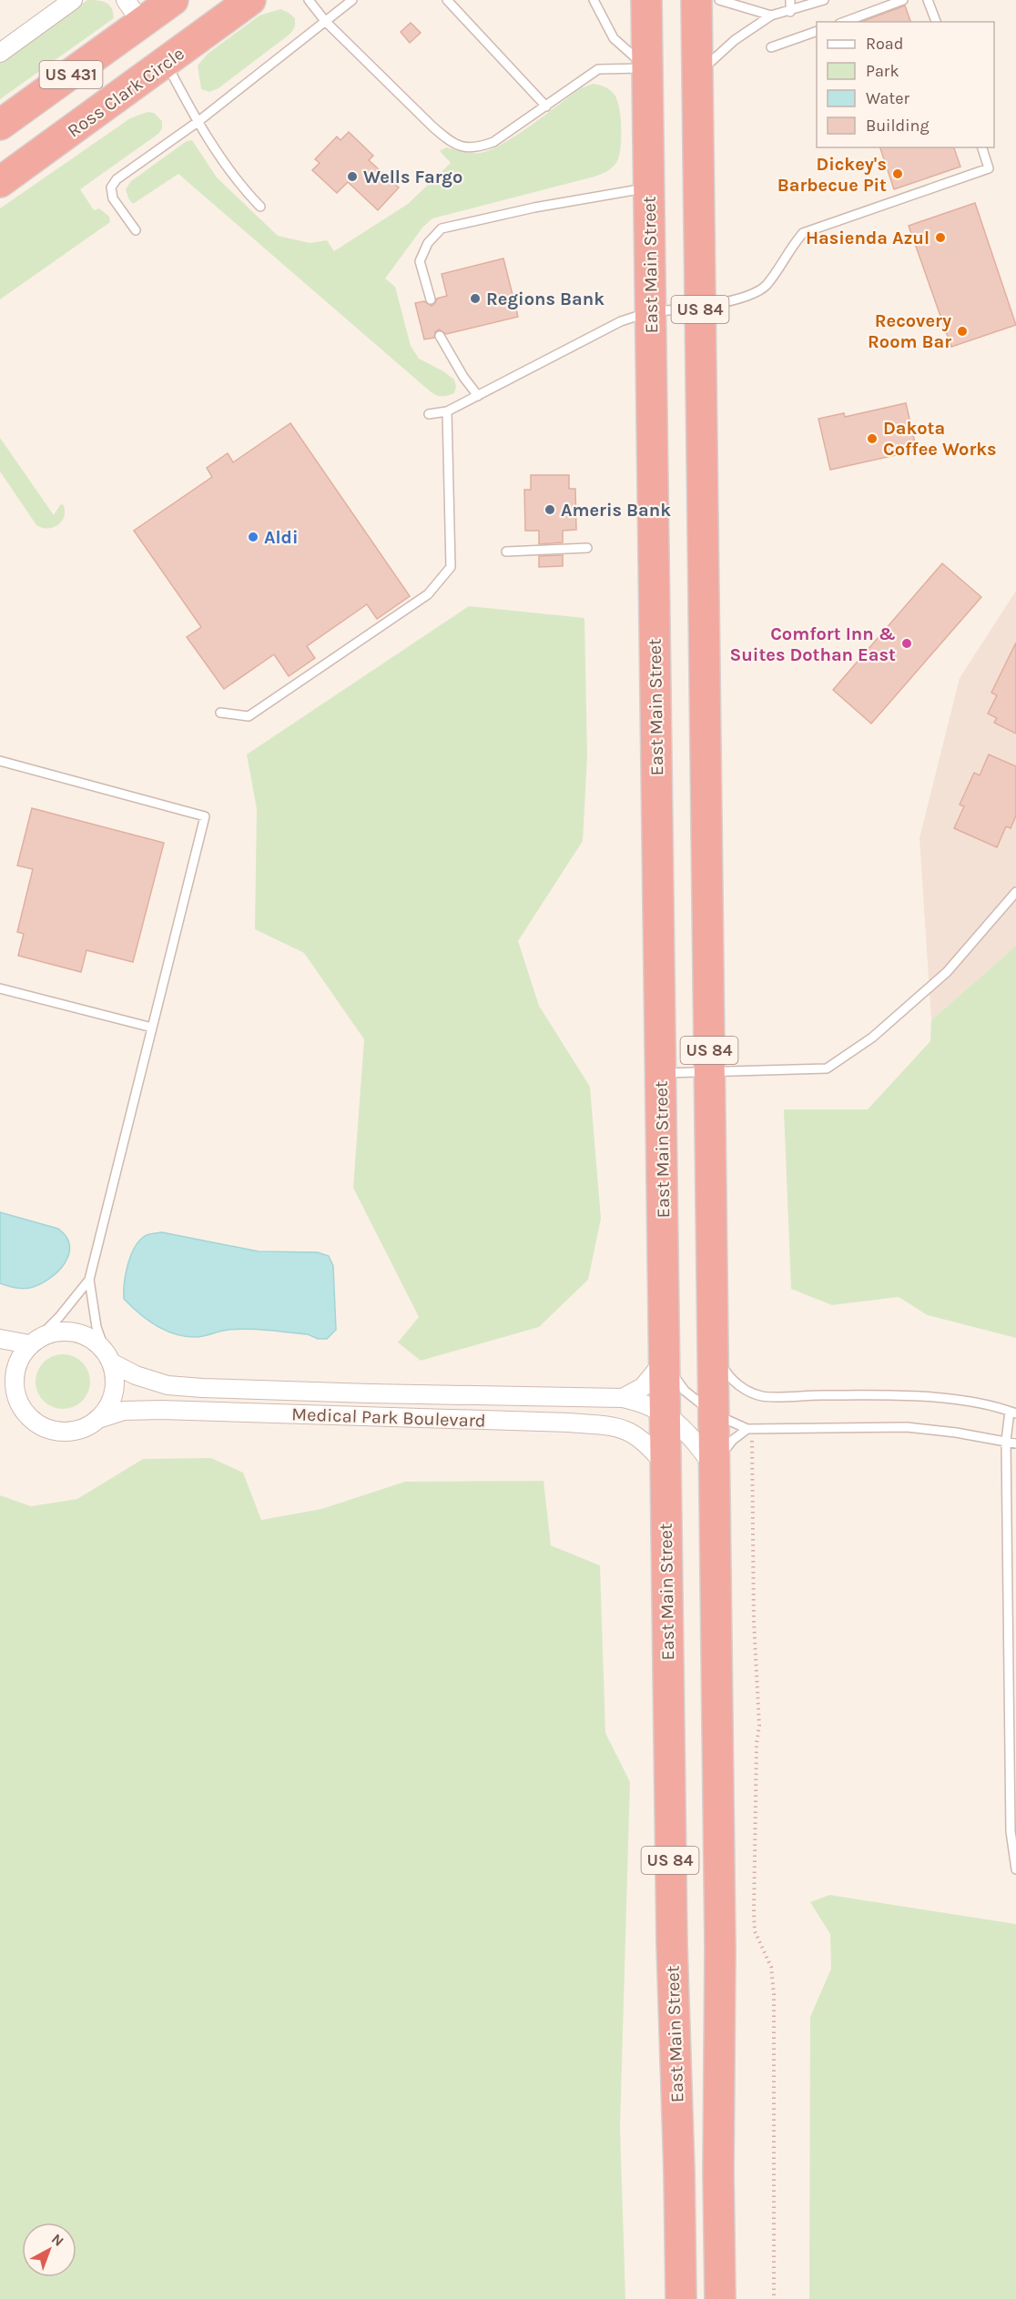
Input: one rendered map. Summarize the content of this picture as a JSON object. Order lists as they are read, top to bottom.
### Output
{
  "streets": {
    "highway": [
      "US 431",
      "Ross Clark Circle",
      "East Main Street",
      "US 84"
    ],
    "street": ["Medical Park Boulevard"]
  },
  "crossings": [
    ["East Main Street", "Medical Park Boulevard"],
    ["US 84", "Medical Park Boulevard"]
  ],
  "places": [
    "Dickey's Barbecue Pit",
    "Wells Fargo",
    "Hasienda Azul",
    "Regions Bank",
    "Recovery Room Bar",
    "Dakota Coffee Works",
    "Ameris Bank",
    "Aldi",
    "Comfort Inn & Suites Dothan East"
  ],
  "legend": [
    "Road",
    "Park",
    "Water",
    "Building"
  ],
  "north": "top right"
}
